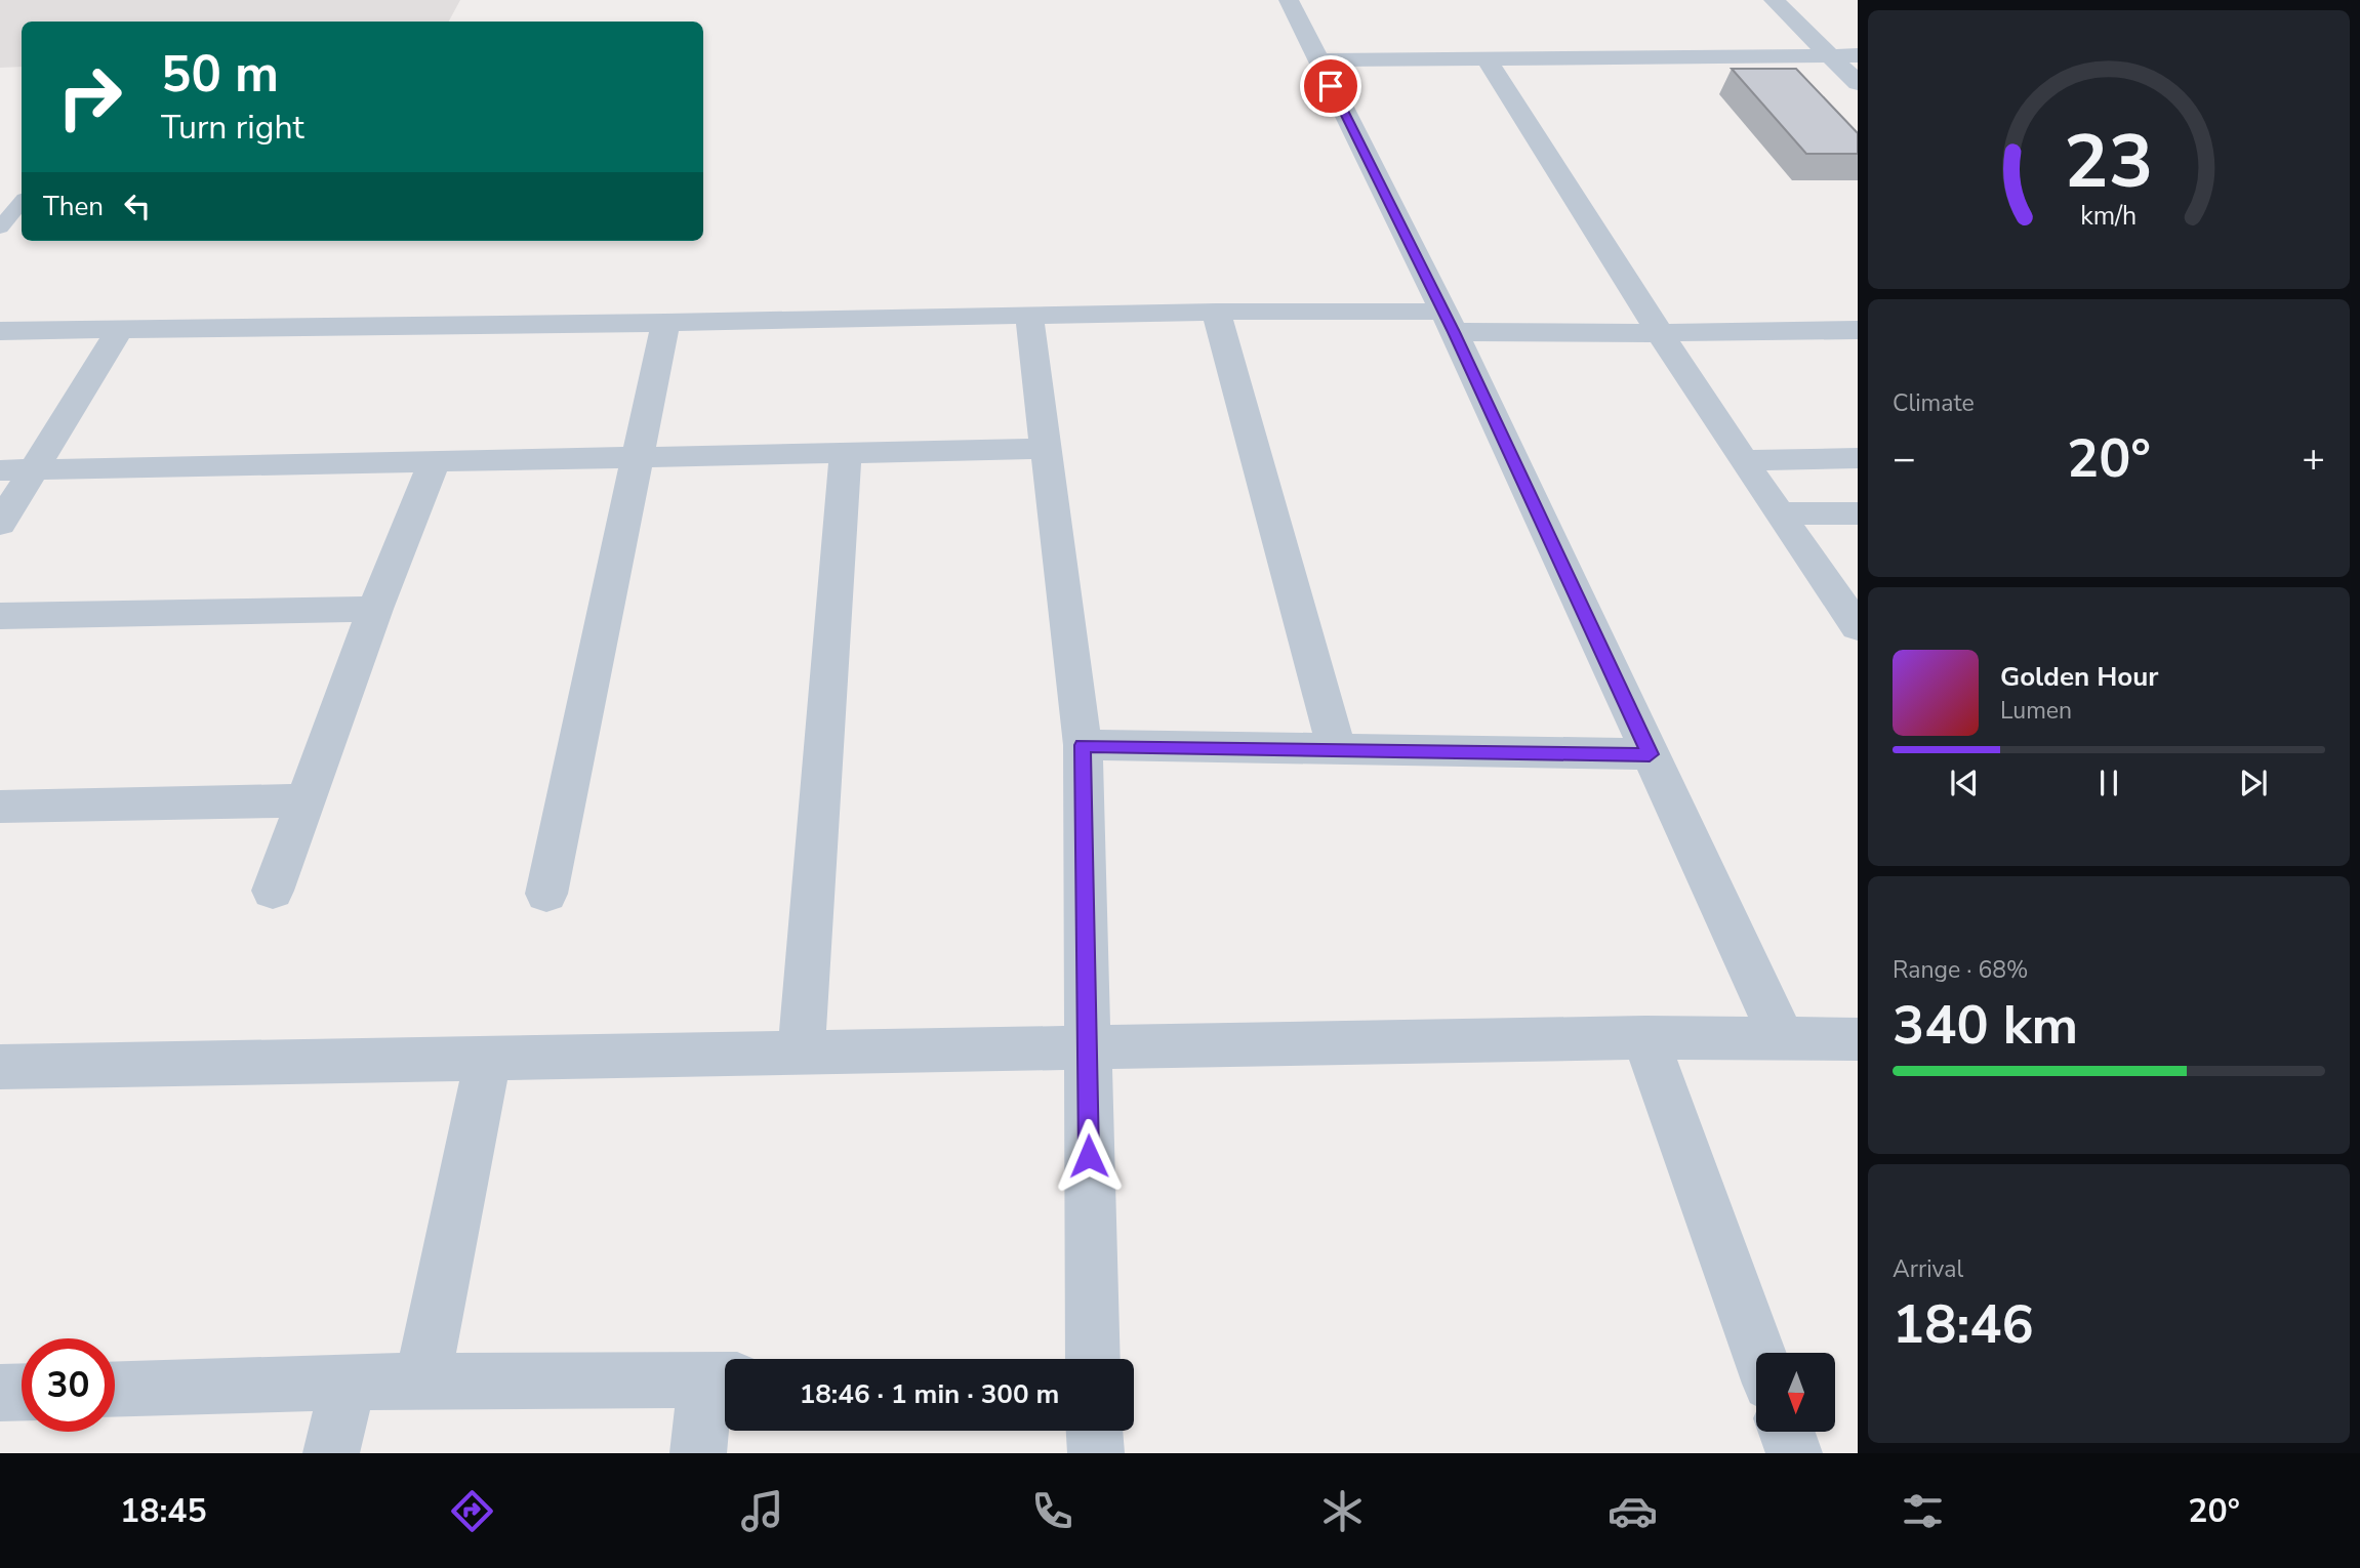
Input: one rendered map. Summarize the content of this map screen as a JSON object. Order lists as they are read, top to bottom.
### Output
{
  "north": "bottom",
  "page": {
    "turn": ["50 m", "Turn right"],
    "then": "Then",
    "tile": [
      "Climate",
      ["Range · 68%", "340 km"],
      ["Arrival", "18:46"]
    ],
    "heat": ["−", "20°", "+"],
    "song": ["Golden Hour", "Lumen"],
    "limit": "30",
    "trip": "18:46 · 1 min · 300 m",
    "tabs": ["18:45", "20°"],
    "gauge": ["23", "km/h"]
  }
}
